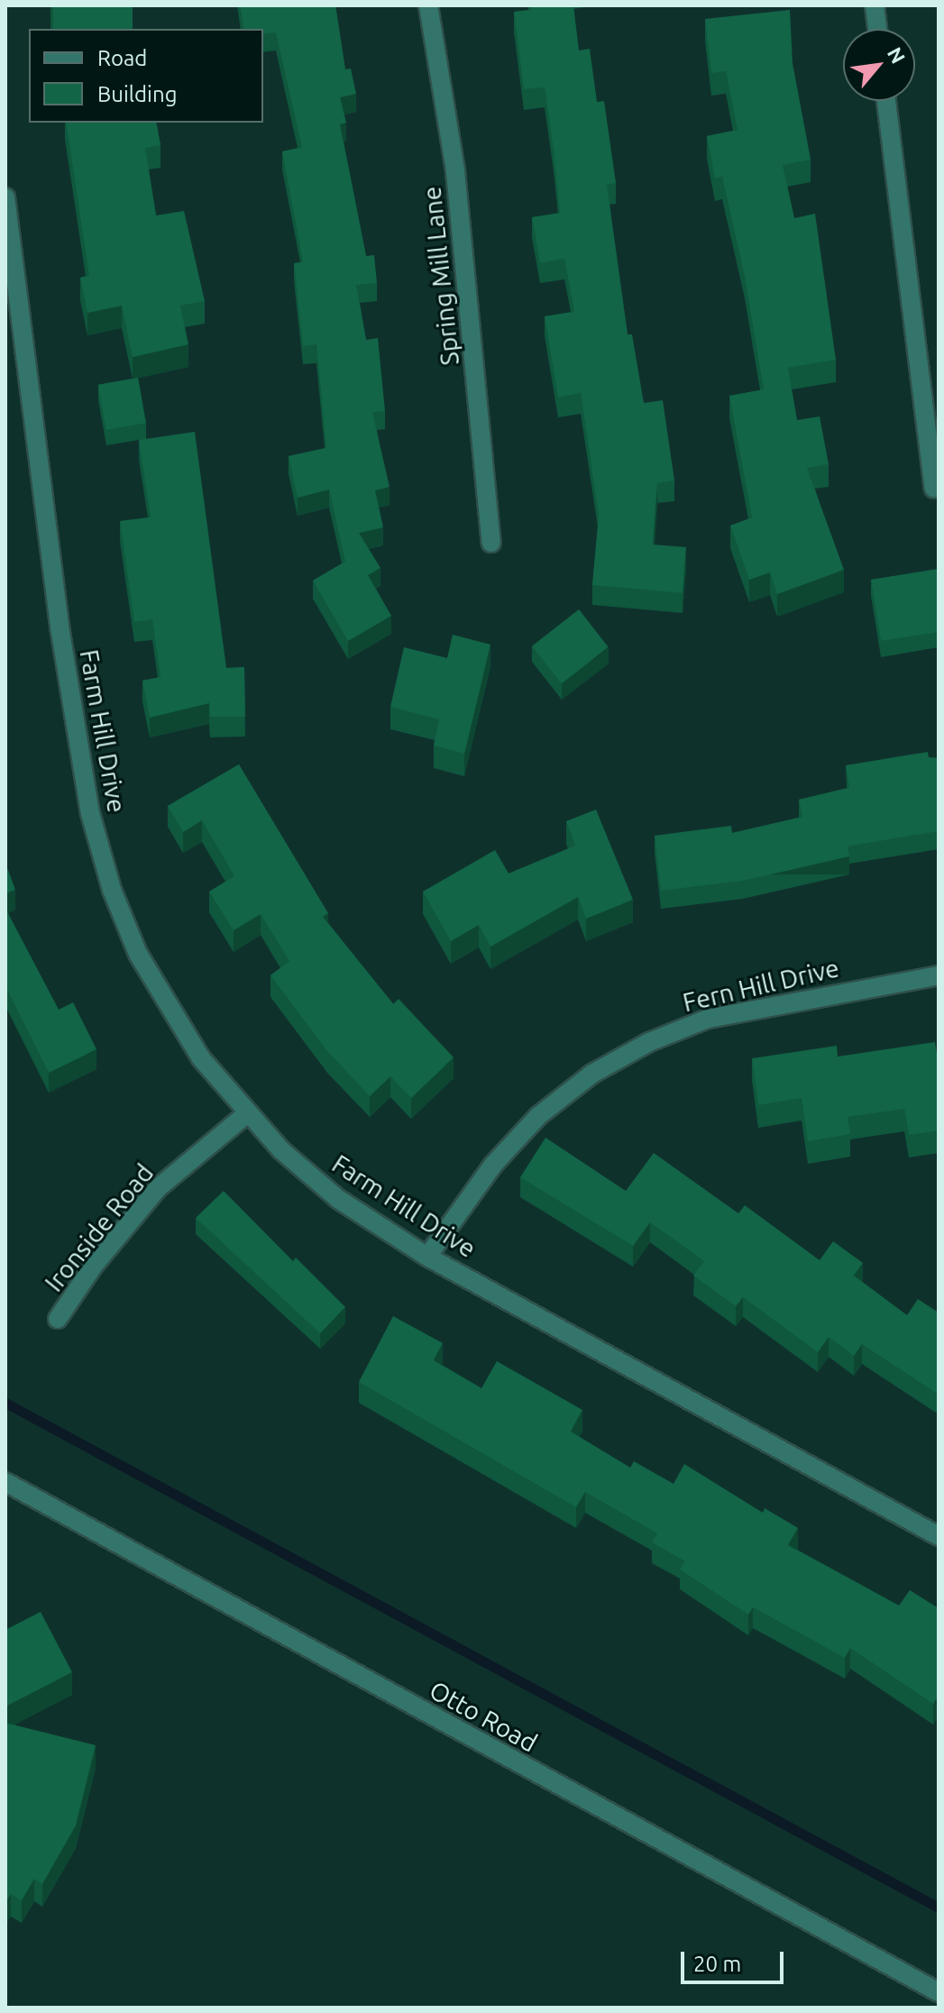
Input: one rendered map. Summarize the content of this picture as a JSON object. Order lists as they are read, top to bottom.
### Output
{
  "streets": {
    "street": [
      "Spring Mill Lane",
      "Farm Hill Drive",
      "Fern Hill Drive",
      "Ironside Road",
      "Otto Road"
    ]
  },
  "crossings": [
    ["Farm Hill Drive", "Fern Hill Drive"],
    ["Farm Hill Drive", "Ironside Road"]
  ],
  "legend": ["Road", "Building"],
  "scale_bar": "20 m",
  "north": "top right"
}
